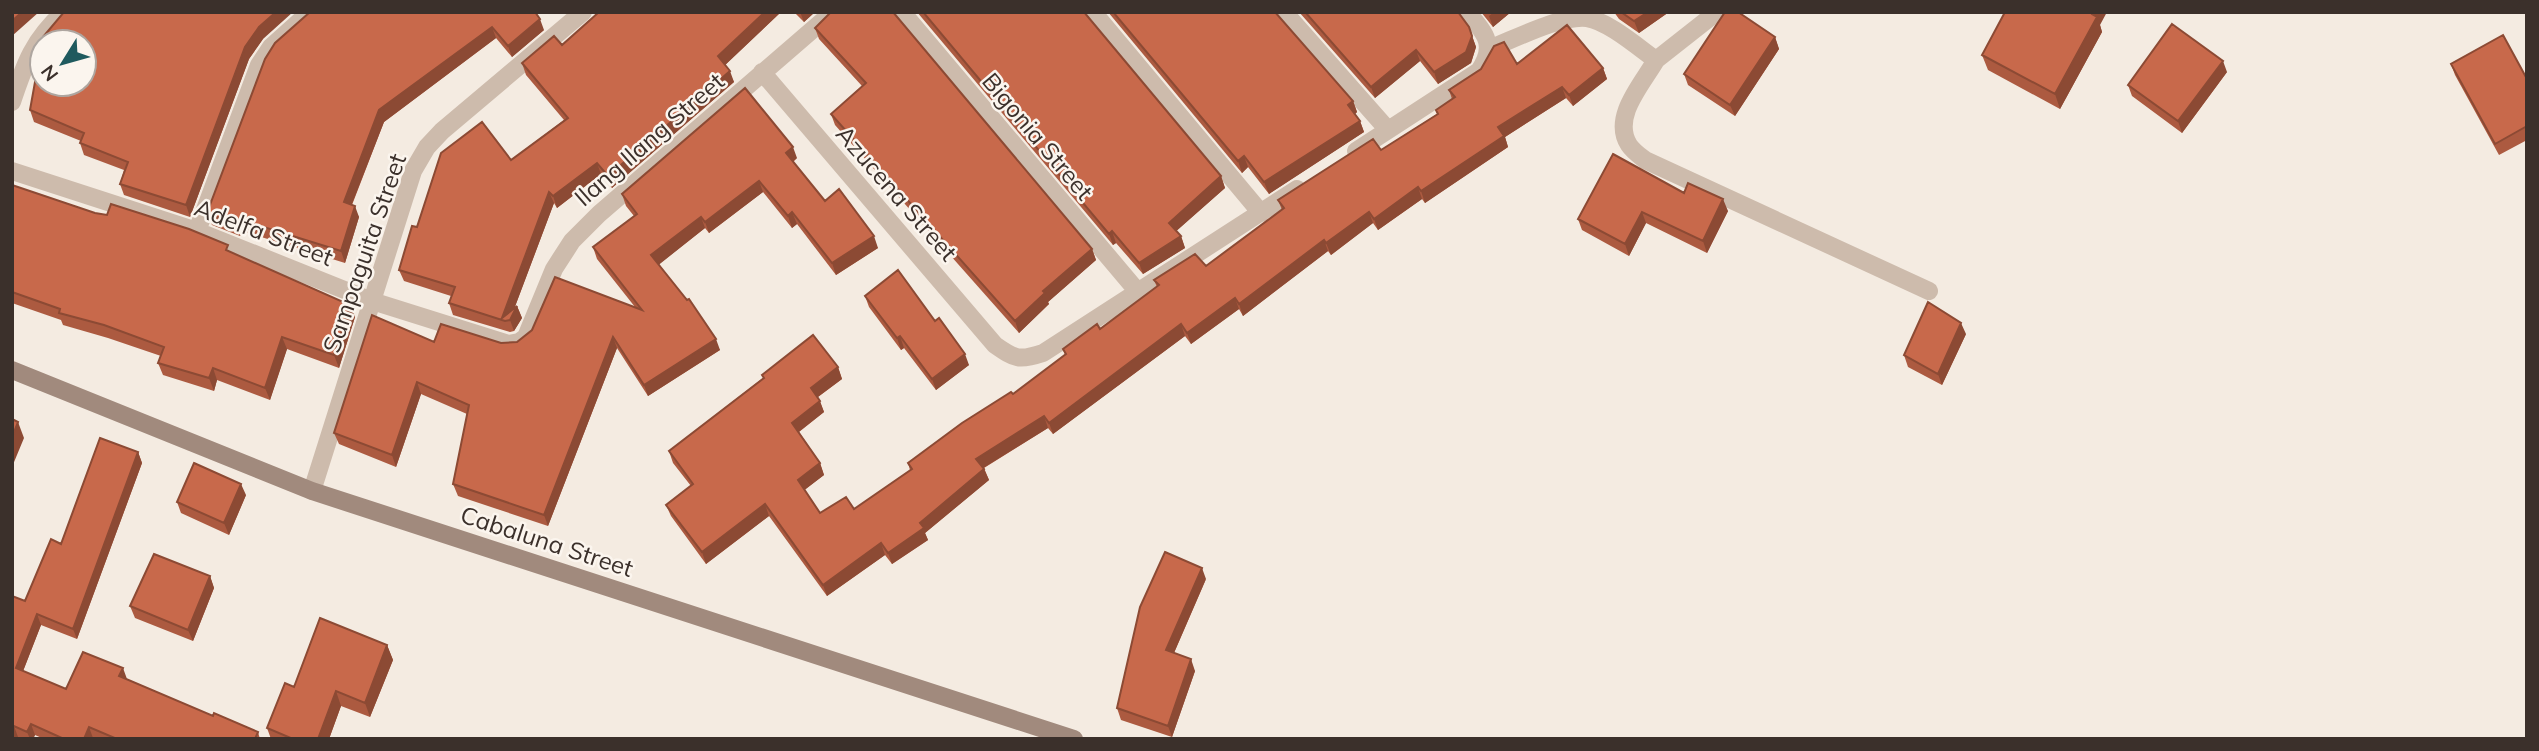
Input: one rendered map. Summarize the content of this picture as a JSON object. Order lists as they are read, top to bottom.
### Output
{
  "streets": {
    "main road": ["Cabaluna Street"],
    "street": [
      "Bigonia Street",
      "Ilang Ilang Street",
      "Azucena Street",
      "Adelfa Street",
      "Sampaguita Street"
    ]
  },
  "crossings": [
    ["Bigonia Street", "Azucena Street"],
    ["Ilang Ilang Street", "Azucena Street"],
    ["Ilang Ilang Street", "Adelfa Street"],
    ["Adelfa Street", "Sampaguita Street"],
    ["Sampaguita Street", "Cabaluna Street"]
  ],
  "north": "bottom left"
}
